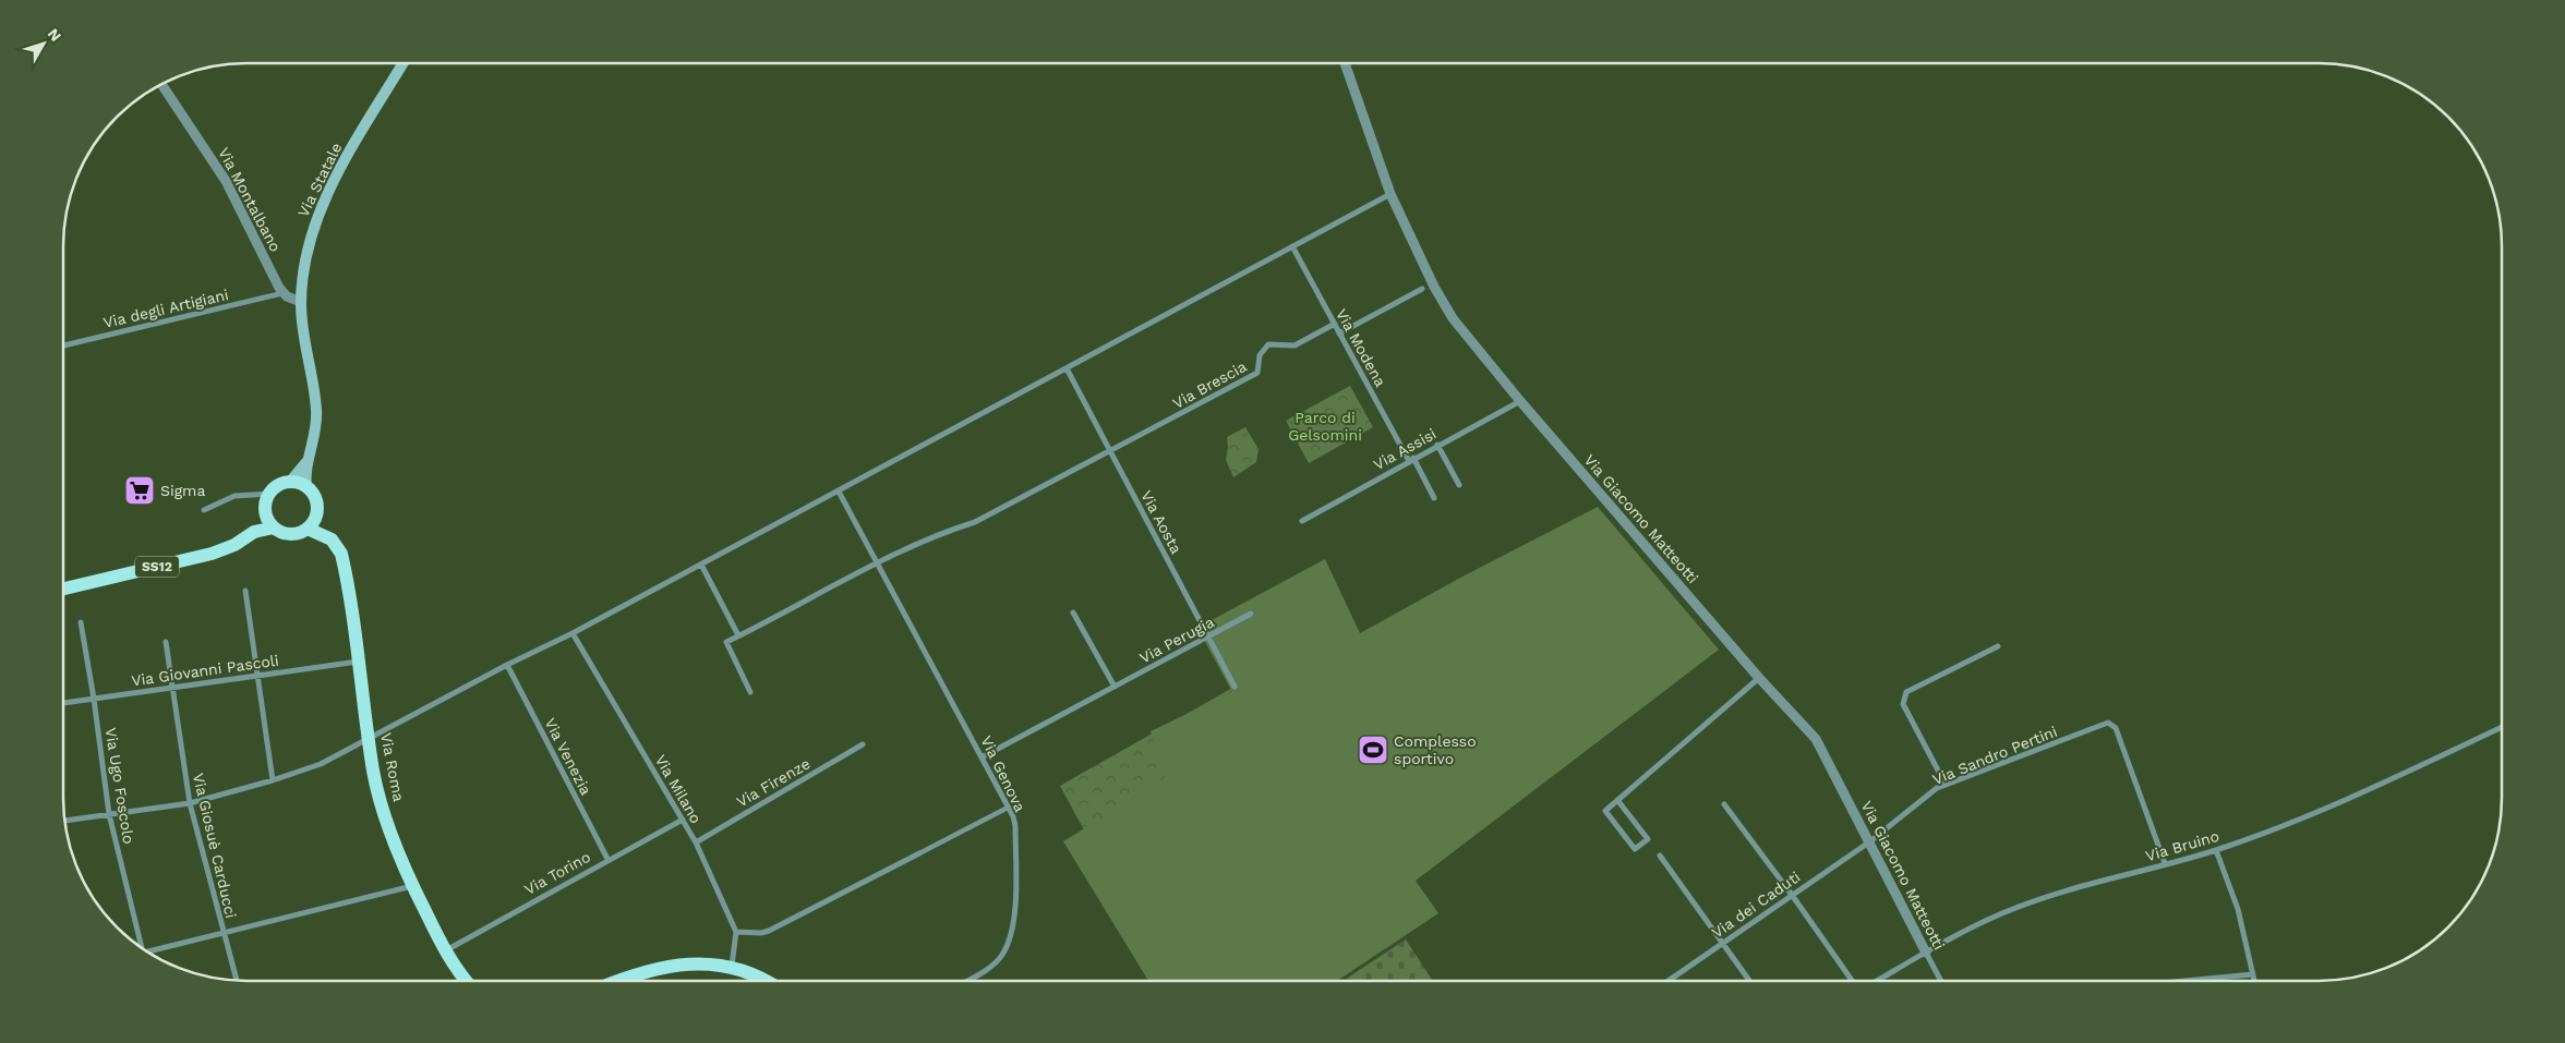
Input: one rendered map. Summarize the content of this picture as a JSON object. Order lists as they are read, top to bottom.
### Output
{
  "streets": {
    "main road": ["Via Statale", "SS12", "Via Roma"],
    "street": [
      "Via Montalbano",
      "Via degli Artigiani",
      "Via Modena",
      "Via Brescia",
      "Via Assisi",
      "Via Giacomo Matteotti",
      "Via Aosta",
      "Via Perugia",
      "Via Giovanni Pascoli",
      "Via Sandro Pertini",
      "Via Venezia",
      "Via Genova",
      "Via Firenze",
      "Via Ugo Foscolo",
      "Via Milano",
      "Via Giosuè Carducci",
      "Via Bruino",
      "Via Torino",
      "Via dei Caduti"
    ]
  },
  "crossings": [
    ["Via Statale", "Via Roma"],
    ["Via Montalbano", "Via degli Artigiani"],
    ["Via Modena", "Via Brescia"],
    ["Via Modena", "Via Assisi"],
    ["Via Brescia", "Via Aosta"],
    ["Via Assisi", "Via Giacomo Matteotti"],
    ["Via Giacomo Matteotti", "Via Sandro Pertini"],
    ["Via Giacomo Matteotti", "Via Bruino"],
    ["Via Giacomo Matteotti", "Via dei Caduti"],
    ["Via Aosta", "Via Perugia"],
    ["Via Perugia", "Via Genova"],
    ["Via Giovanni Pascoli", "Via Roma"],
    ["Via Giovanni Pascoli", "Via Ugo Foscolo"],
    ["Via Giovanni Pascoli", "Via Giosuè Carducci"],
    ["Via Sandro Pertini", "Via Bruino"],
    ["Via Sandro Pertini", "Via dei Caduti"],
    ["Via Venezia", "Via Torino"],
    ["Via Roma", "Via Torino"],
    ["Via Firenze", "Via Milano"],
    ["Via Milano", "Via Torino"]
  ],
  "parks": ["Parco di Gelsomini"],
  "places": {
    "supermarket": ["Sigma"],
    "sports": ["Complesso sportivo"]
  },
  "north": "top right"
}
